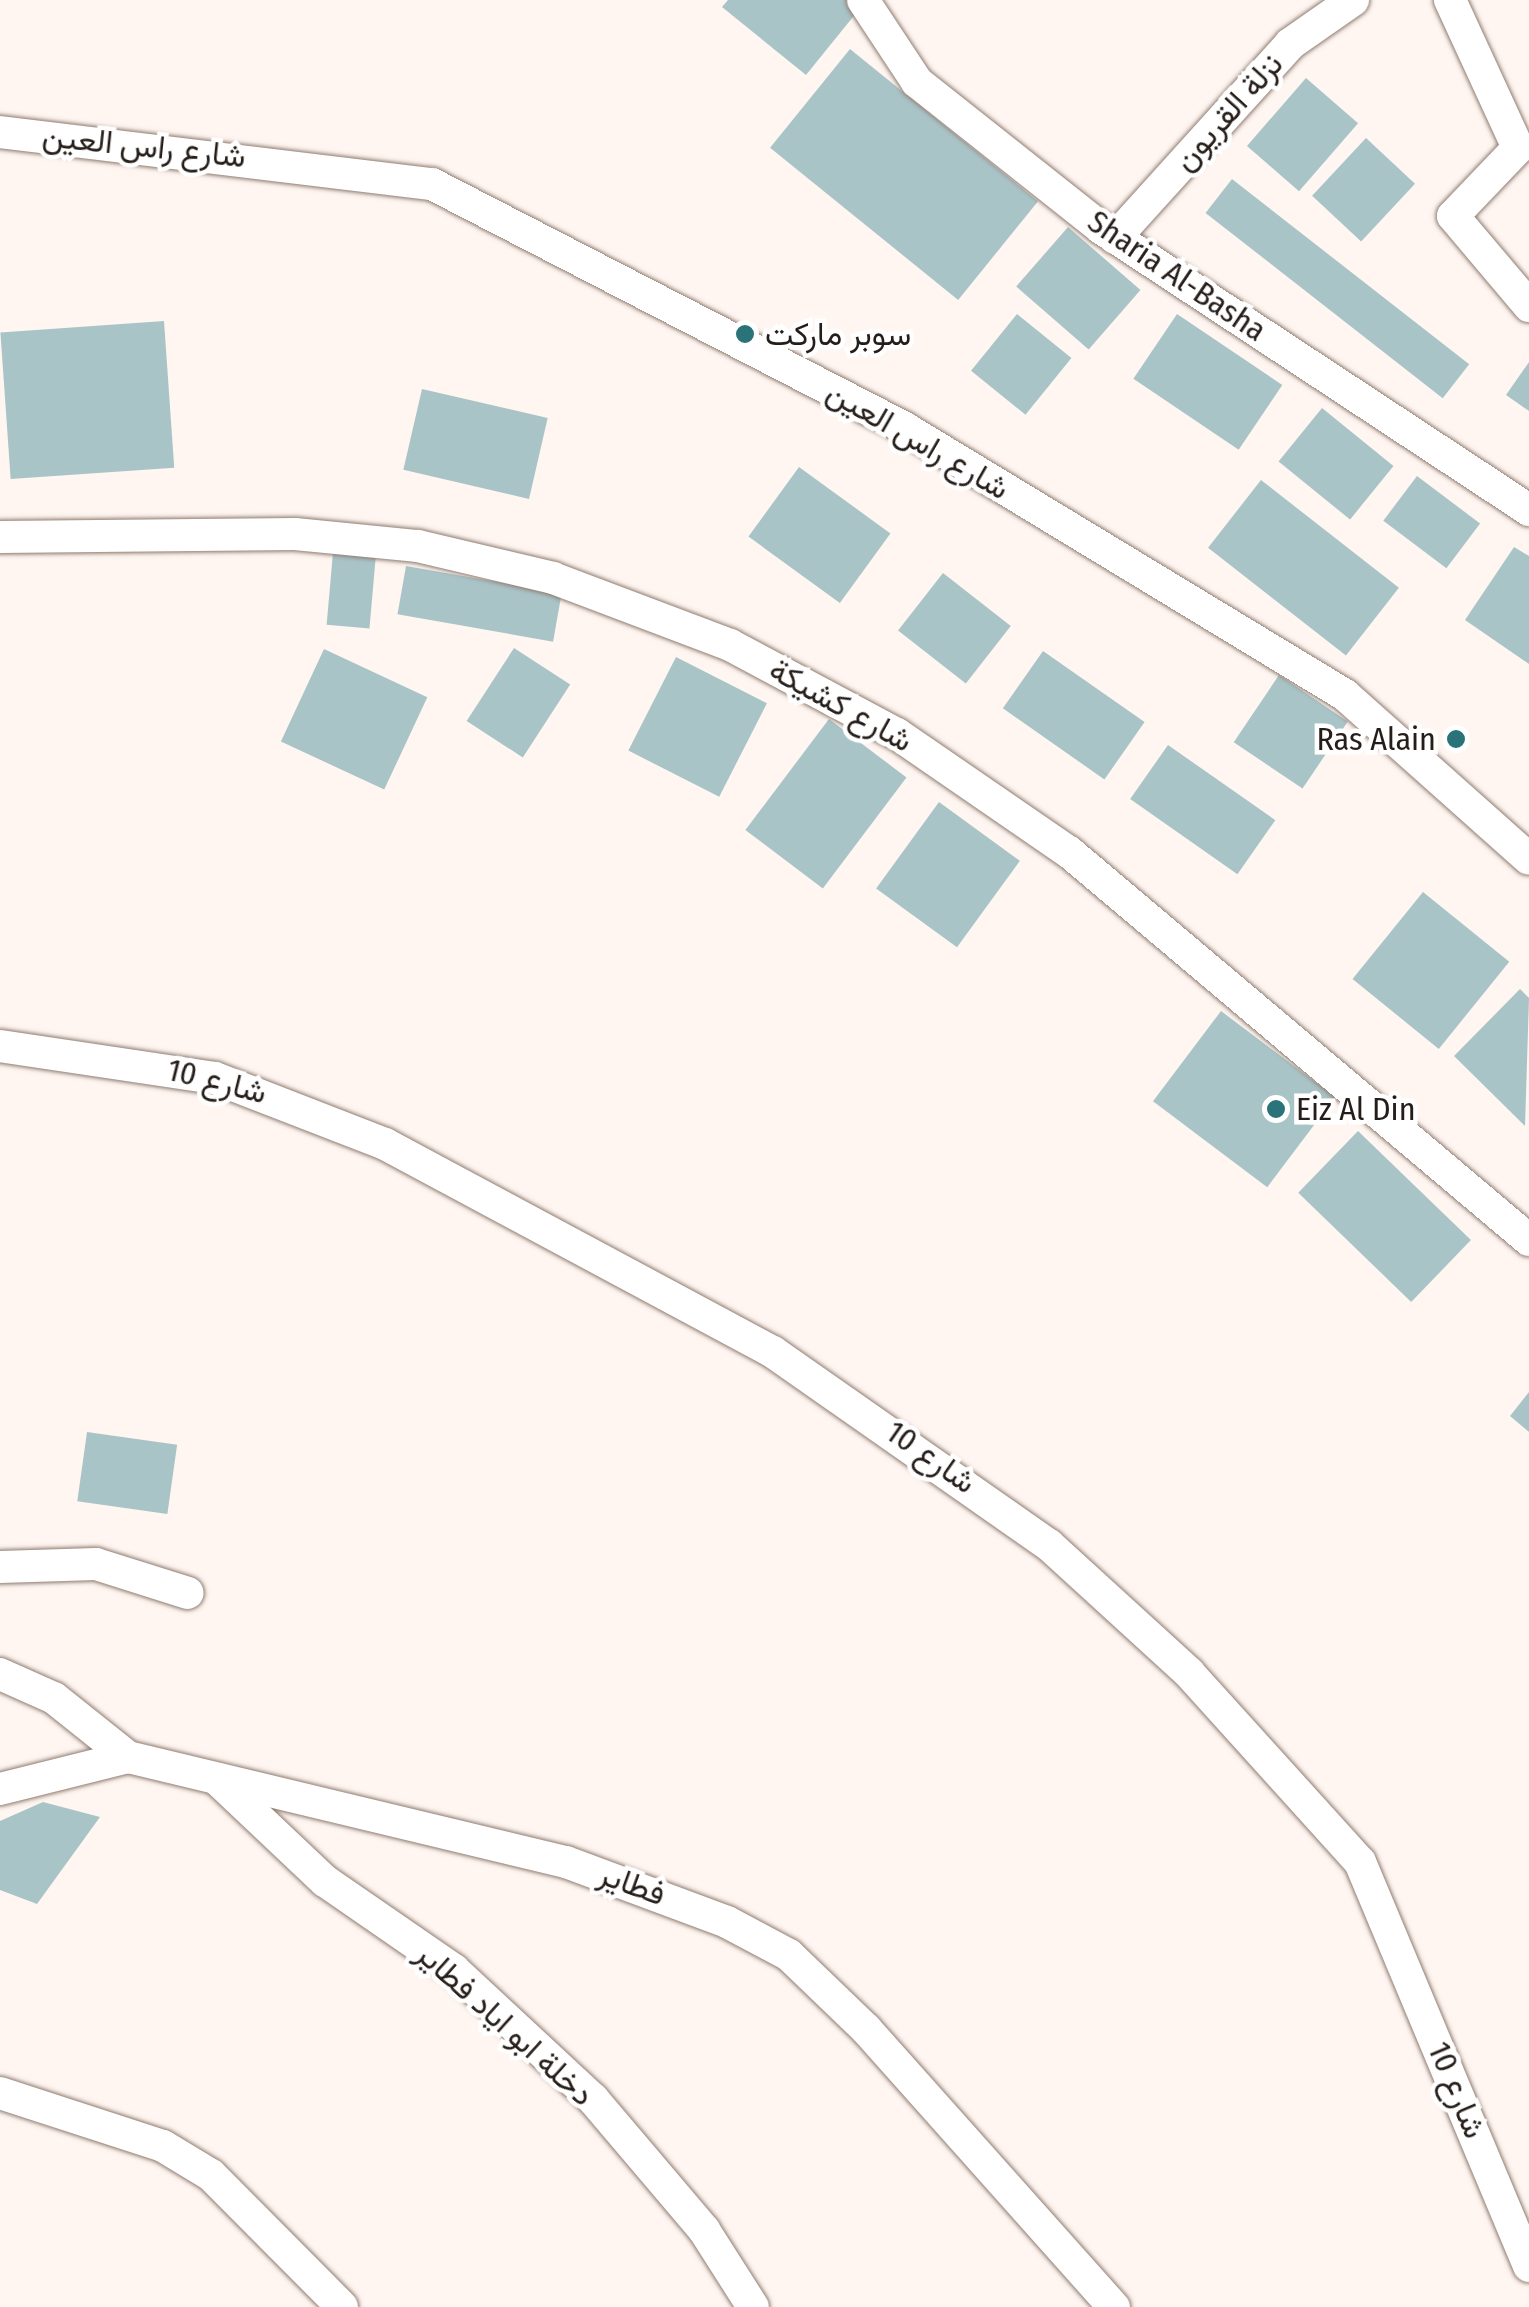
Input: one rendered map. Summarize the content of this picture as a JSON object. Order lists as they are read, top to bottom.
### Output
{
  "streets": {
    "street": [
      "نزلة القريون",
      "شارع راس العين",
      "Sharia Al-Basha",
      "شارع كشيكة",
      "شارع 10",
      "فطاير",
      "دخلة ابو اياد فطاير"
    ]
  },
  "crossings": [
    ["نزلة القريون", "Sharia Al-Basha"],
    ["فطاير", "دخلة ابو اياد فطاير"]
  ],
  "places": ["سوبر ماركت", "Ras Alain", "Eiz Al Din"]
}
